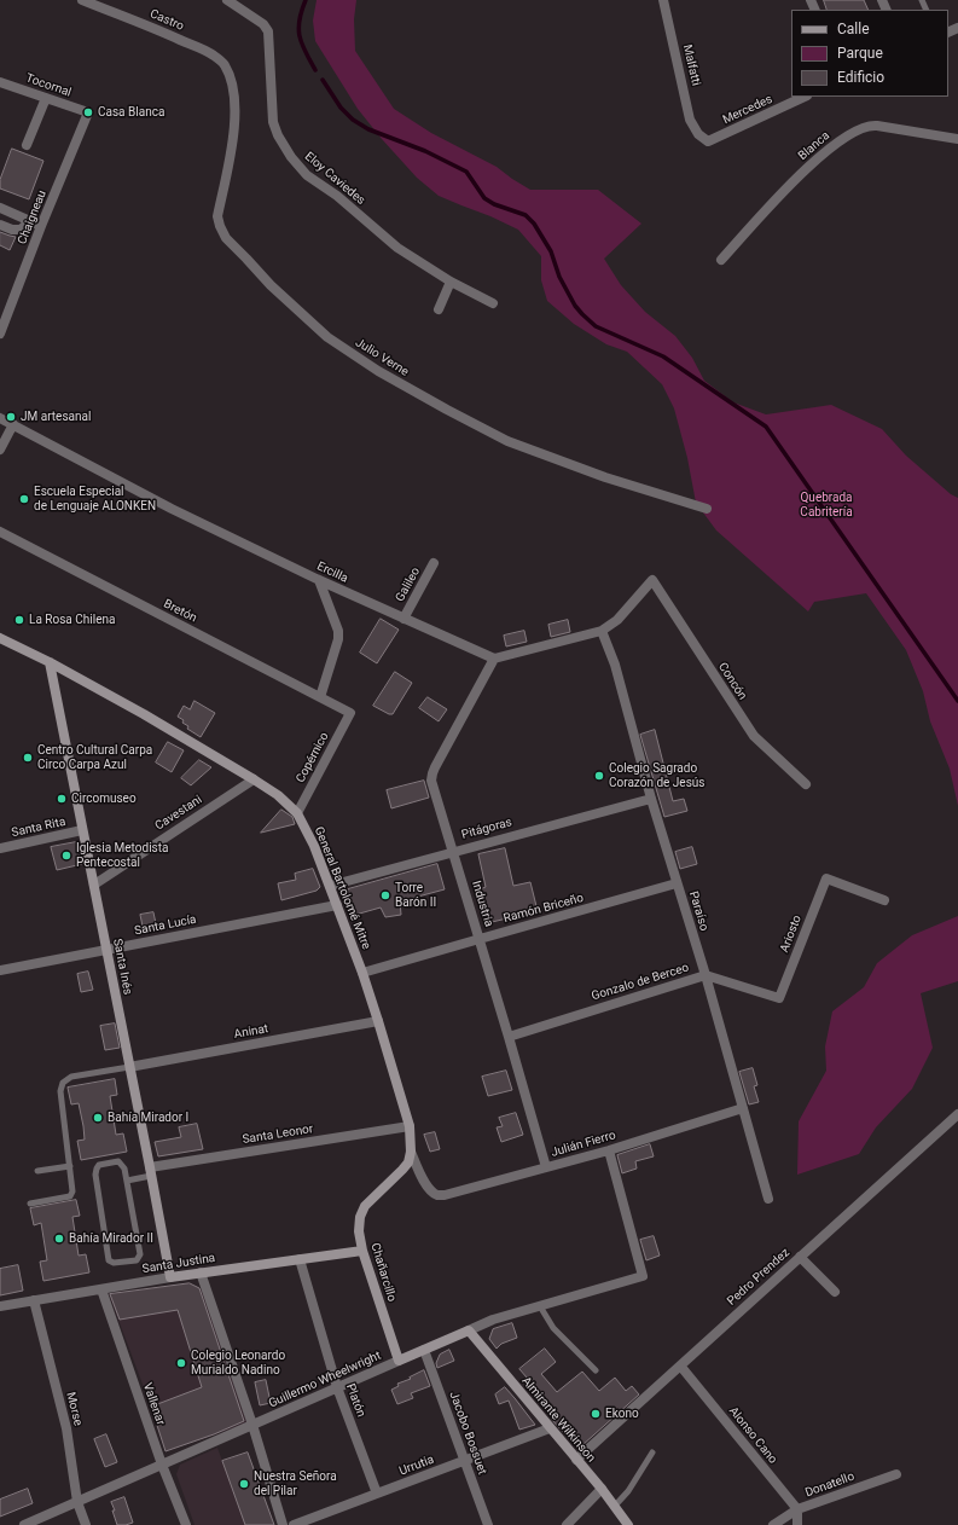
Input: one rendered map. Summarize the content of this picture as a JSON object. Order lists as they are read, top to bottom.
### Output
{
  "streets": {
    "street": [
      "Castro",
      "Malfatti",
      "Tocornal",
      "Mercedes",
      "Blanca",
      "Eloy Caviedes",
      "Chaigneau",
      "Julio Verne",
      "Ercilla",
      "Galileo",
      "Bretón",
      "Concón",
      "Copérnico",
      "Cavestani",
      "Santa Rita",
      "Pitágoras",
      "General Bartolomé Mitre",
      "Industria",
      "Ramón Briceño",
      "Paraíso",
      "Santa Lucía",
      "Ariosto",
      "Santa Inés",
      "Gonzalo de Berceo",
      "Aninat",
      "Santa Leonor",
      "Julián Fierro",
      "Santa Justina",
      "Chañarcillo",
      "Pedro Prendez",
      "Guillermo Wheelwright",
      "Platón",
      "Vallenar",
      "Morse",
      "Almirante Wilkinson",
      "Jacobo Bossuet",
      "Alonso Cano",
      "Urrutia",
      "Donatello"
    ]
  },
  "crossings": [
    ["Castro", "Julio Verne"],
    ["Malfatti", "Mercedes"],
    ["Tocornal", "Chaigneau"],
    ["Ercilla", "Galileo"],
    ["Ercilla", "Industria"],
    ["Bretón", "Copérnico"],
    ["Concón", "Paraíso"],
    ["Copérnico", "General Bartolomé Mitre"],
    ["Cavestani", "General Bartolomé Mitre"],
    ["Cavestani", "Santa Inés"],
    ["Santa Rita", "Santa Inés"],
    ["Pitágoras", "General Bartolomé Mitre"],
    ["Pitágoras", "Industria"],
    ["Pitágoras", "Paraíso"],
    ["General Bartolomé Mitre", "Ramón Briceño"],
    ["General Bartolomé Mitre", "Santa Lucía"],
    ["General Bartolomé Mitre", "Santa Inés"],
    ["General Bartolomé Mitre", "Aninat"],
    ["General Bartolomé Mitre", "Santa Leonor"],
    ["General Bartolomé Mitre", "Julián Fierro"],
    ["General Bartolomé Mitre", "Chañarcillo"],
    ["Industria", "Ramón Briceño"],
    ["Industria", "Gonzalo de Berceo"],
    ["Industria", "Julián Fierro"],
    ["Ramón Briceño", "Paraíso"],
    ["Paraíso", "Gonzalo de Berceo"],
    ["Paraíso", "Julián Fierro"],
    ["Santa Lucía", "Santa Inés"],
    ["Ariosto", "Gonzalo de Berceo"],
    ["Santa Inés", "Aninat"],
    ["Santa Inés", "Santa Leonor"],
    ["Santa Inés", "Santa Justina"],
    ["Julián Fierro", "Guillermo Wheelwright"],
    ["Santa Justina", "Chañarcillo"],
    ["Santa Justina", "Platón"],
    ["Santa Justina", "Vallenar"],
    ["Santa Justina", "Morse"],
    ["Chañarcillo", "Guillermo Wheelwright"],
    ["Pedro Prendez", "Almirante Wilkinson"],
    ["Pedro Prendez", "Alonso Cano"],
    ["Guillermo Wheelwright", "Platón"],
    ["Guillermo Wheelwright", "Vallenar"],
    ["Guillermo Wheelwright", "Morse"],
    ["Guillermo Wheelwright", "Almirante Wilkinson"],
    ["Guillermo Wheelwright", "Jacobo Bossuet"],
    ["Platón", "Urrutia"],
    ["Almirante Wilkinson", "Urrutia"],
    ["Jacobo Bossuet", "Urrutia"],
    ["Alonso Cano", "Donatello"]
  ],
  "parks": ["Quebrada Cabritería"],
  "places": [
    "Casa Blanca",
    "JM artesanal",
    "Escuela Especial de Lenguaje ALONKEN",
    "La Rosa Chilena",
    "Centro Cultural Carpa Circo Carpa Azul",
    "Colegio Sagrado Corazón de Jesús",
    "Circomuseo",
    "Iglesia Metodista Pentecostal",
    "Torre Barón II",
    "Bahía Mirador I",
    "Bahía Mirador II",
    "Colegio Leonardo Murialdo Nadino",
    "Ekono",
    "Nuestra Señora del Pilar"
  ],
  "legend": ["Calle", "Parque", "Edificio"]
}
